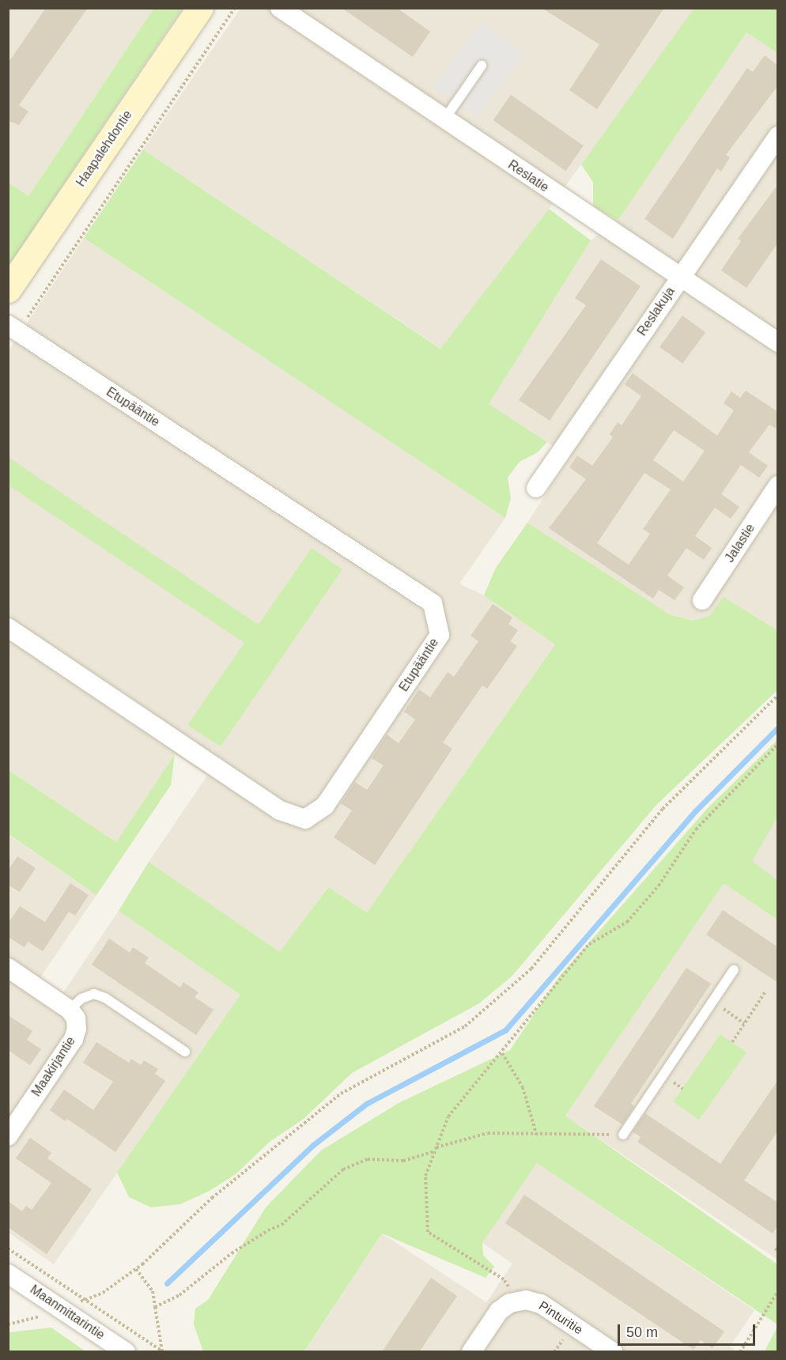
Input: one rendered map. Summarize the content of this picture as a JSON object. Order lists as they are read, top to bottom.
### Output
{
  "streets": {
    "street": [
      "Haapalehdontie",
      "Reslatie",
      "Reslakuja",
      "Etupääntie",
      "Jalastie",
      "Maakirjantie",
      "Maanmittarintie",
      "Pinturitie"
    ]
  },
  "crossings": [
    ["Reslatie", "Reslakuja"]
  ],
  "scale_bar": "50 m"
}
